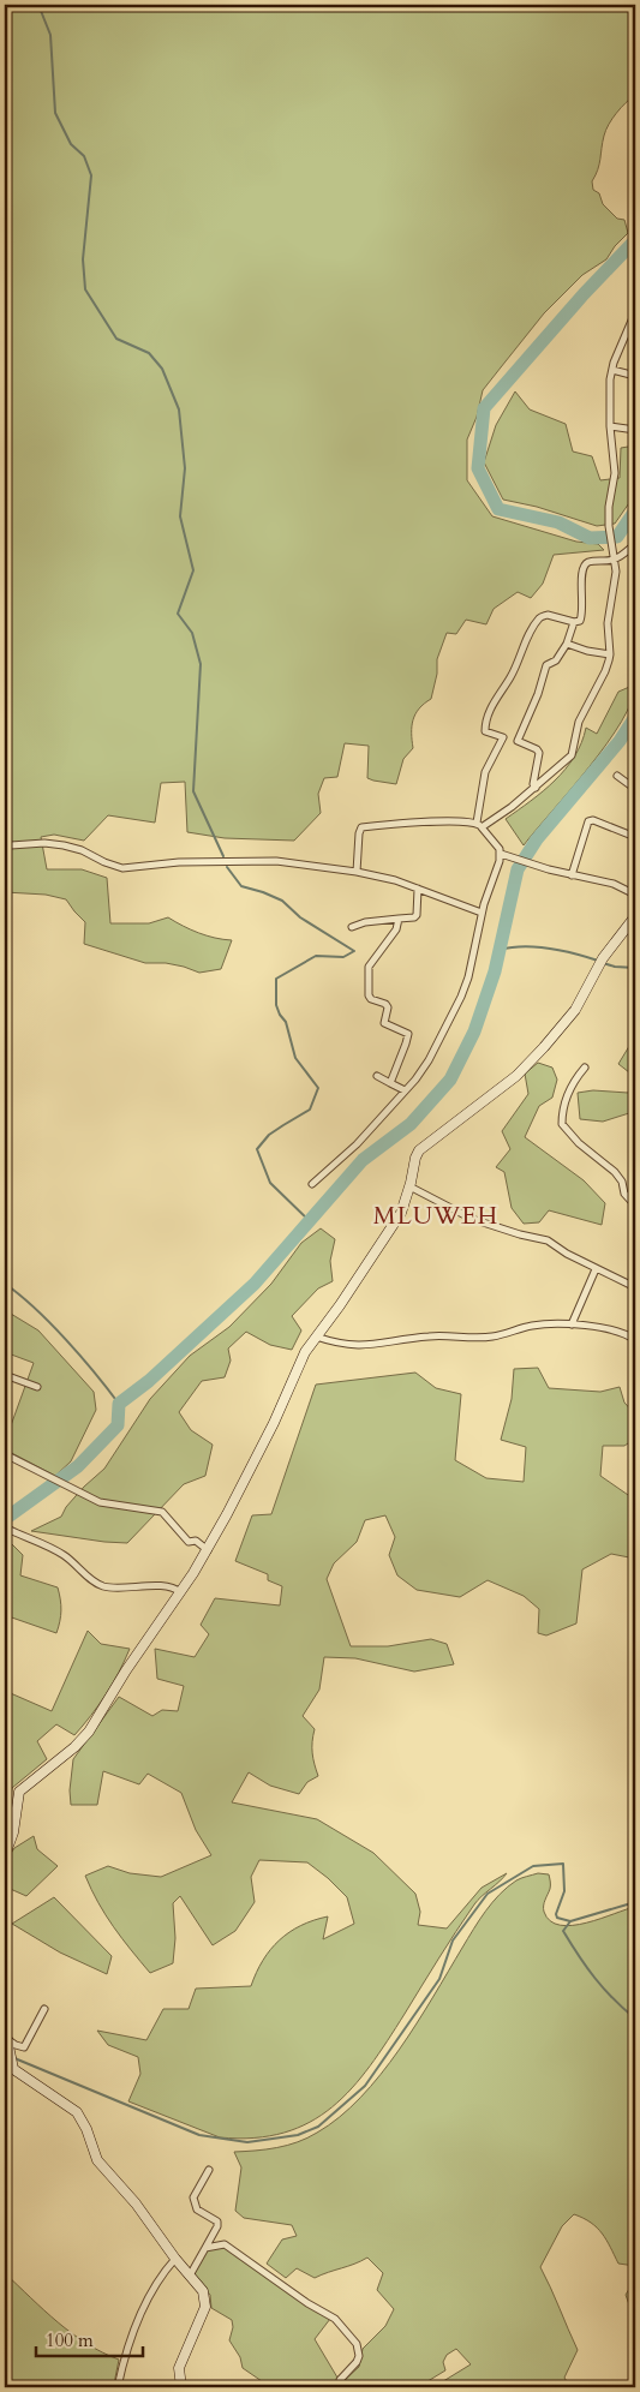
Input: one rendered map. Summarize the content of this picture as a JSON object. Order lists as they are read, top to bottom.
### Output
{
  "districts": ["MLUWEH"],
  "scale_bar": "100 m"
}
